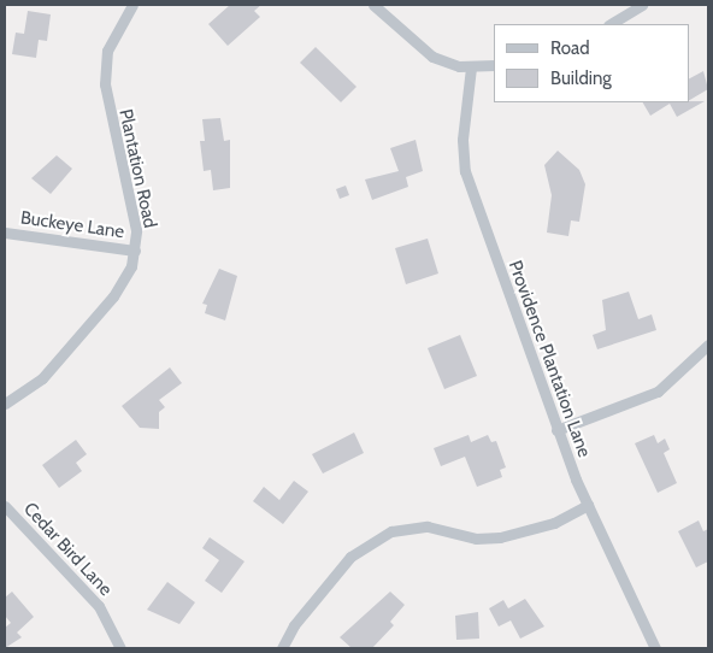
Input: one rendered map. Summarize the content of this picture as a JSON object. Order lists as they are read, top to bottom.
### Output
{
  "streets": {
    "street": [
      "Plantation Road",
      "Buckeye Lane",
      "Providence Plantation Lane",
      "Cedar Bird Lane"
    ]
  },
  "crossings": [
    ["Plantation Road", "Buckeye Lane"]
  ],
  "legend": ["Road", "Building"]
}
